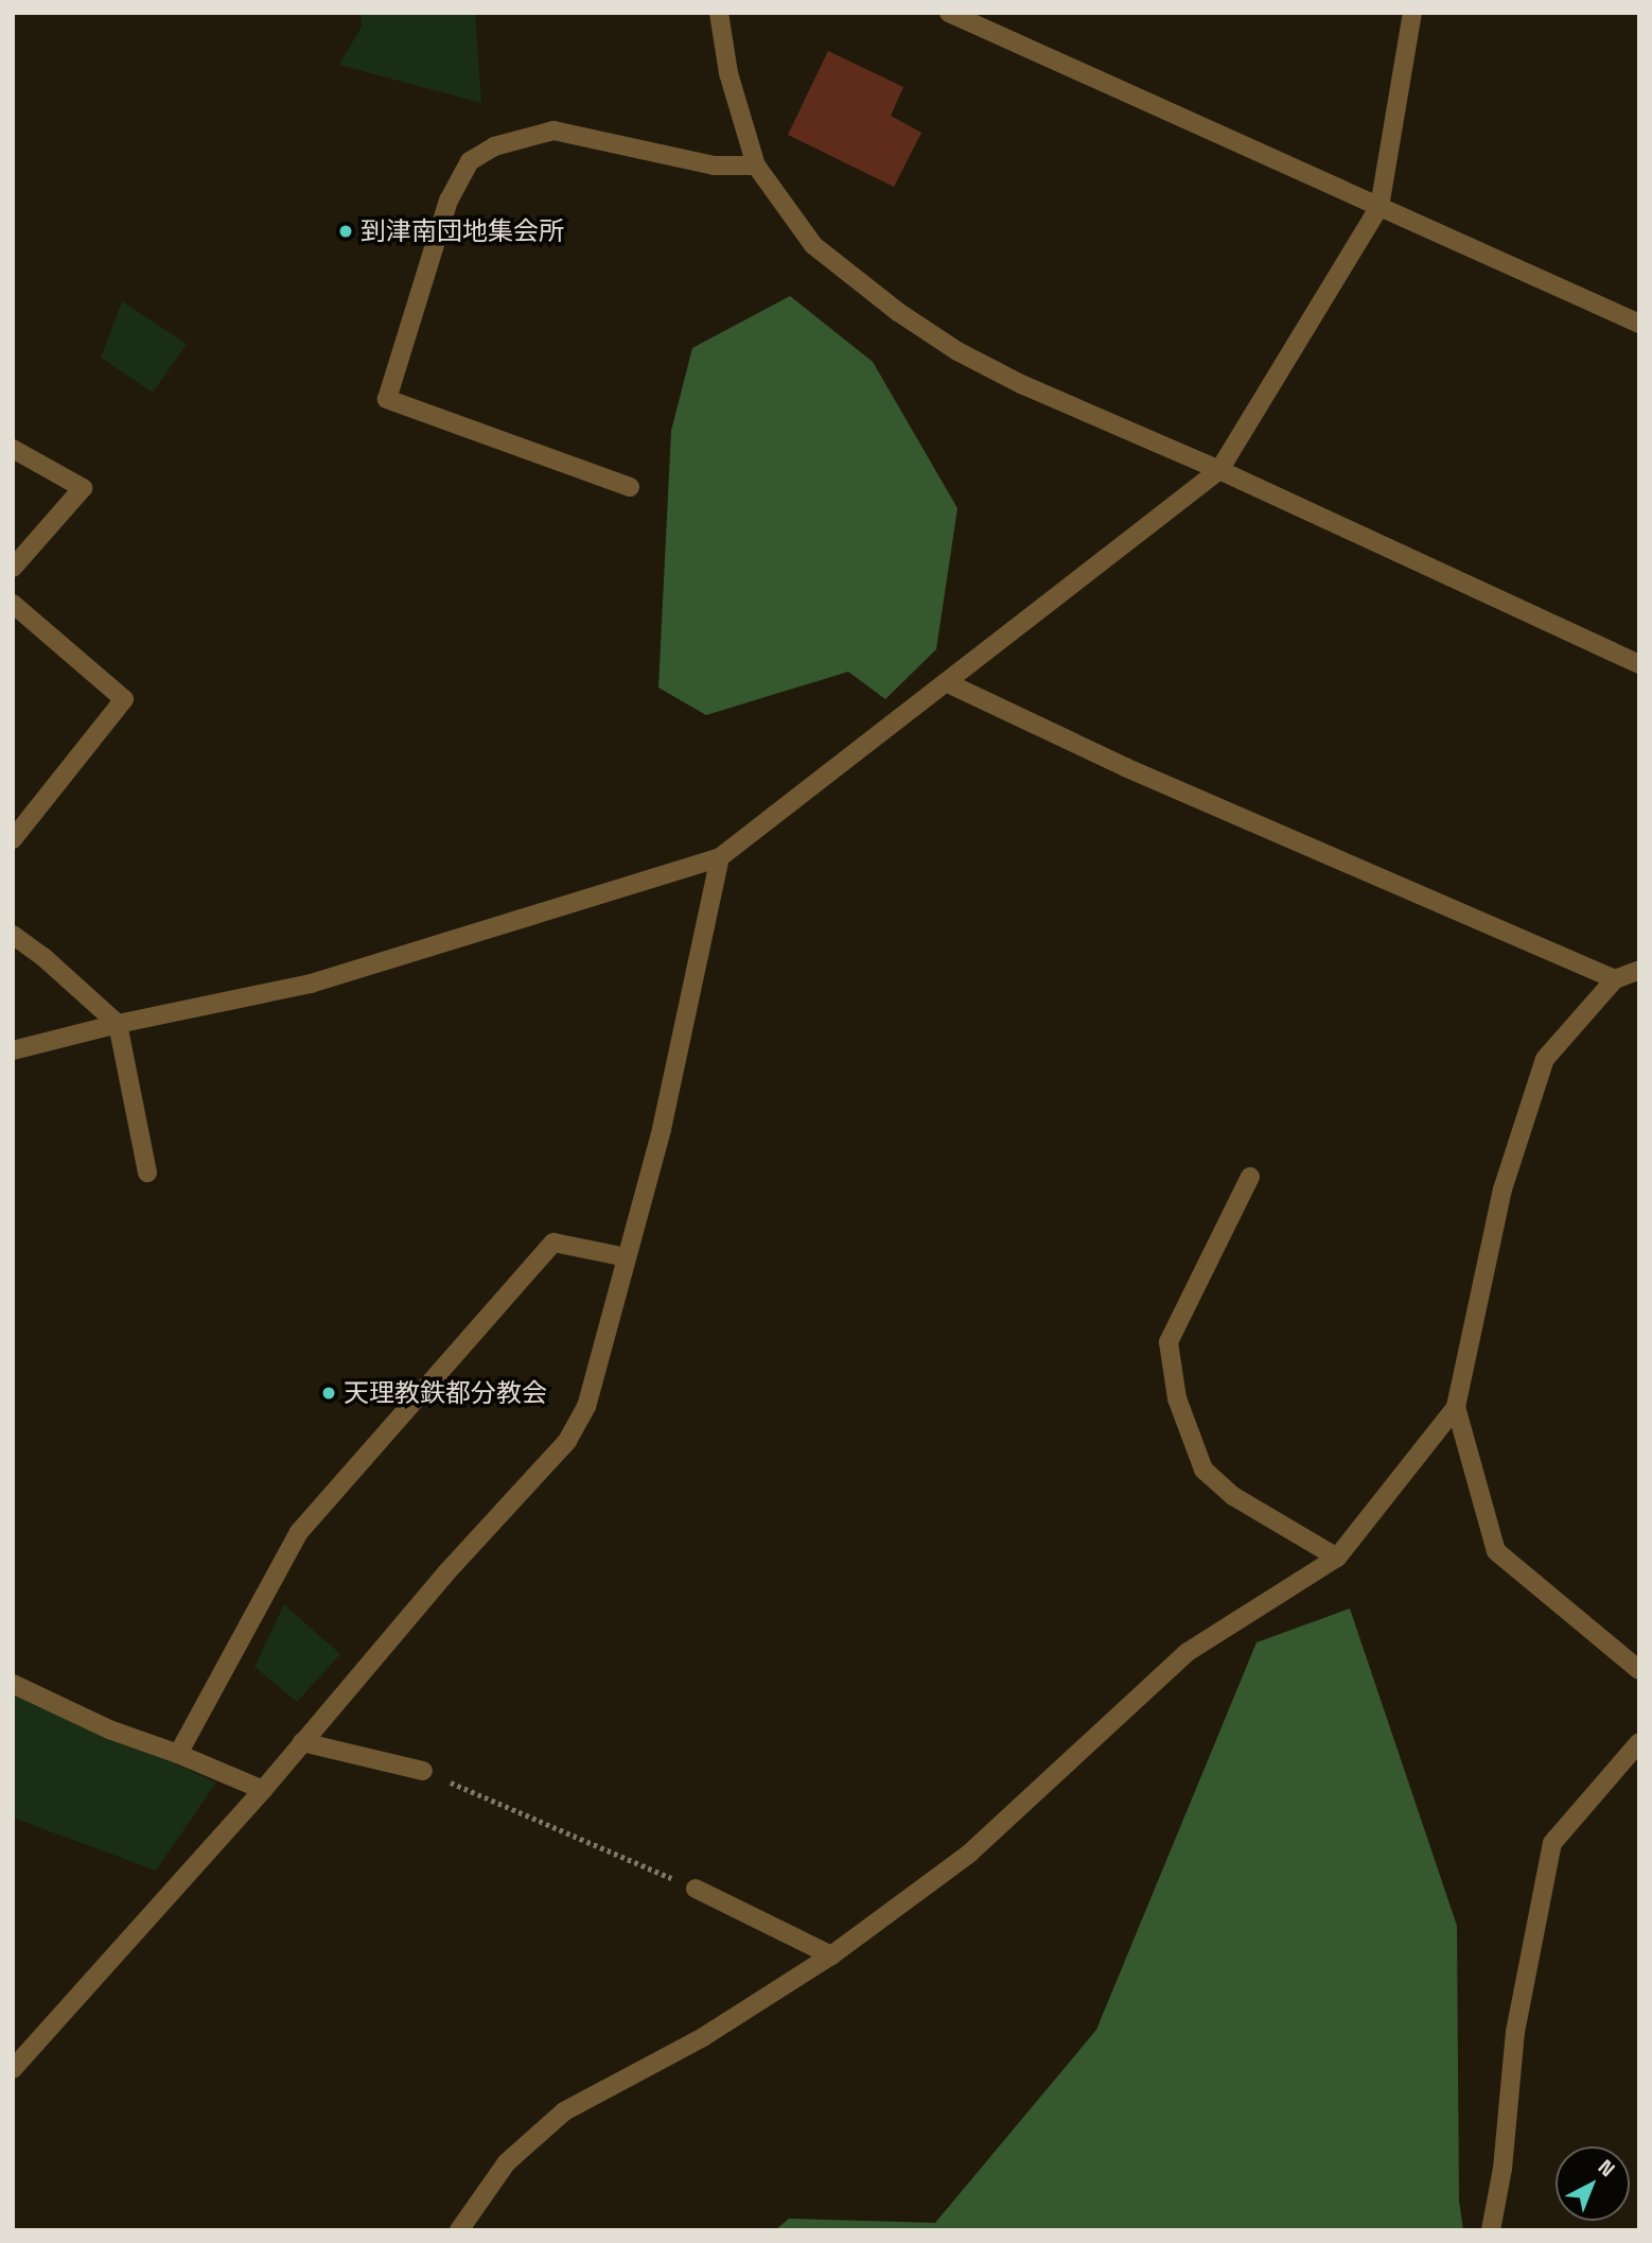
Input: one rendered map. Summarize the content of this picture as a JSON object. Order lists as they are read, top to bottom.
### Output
{
  "places": ["到津南団地集会所", "天理教鉄都分教会"],
  "north": "top right"
}
